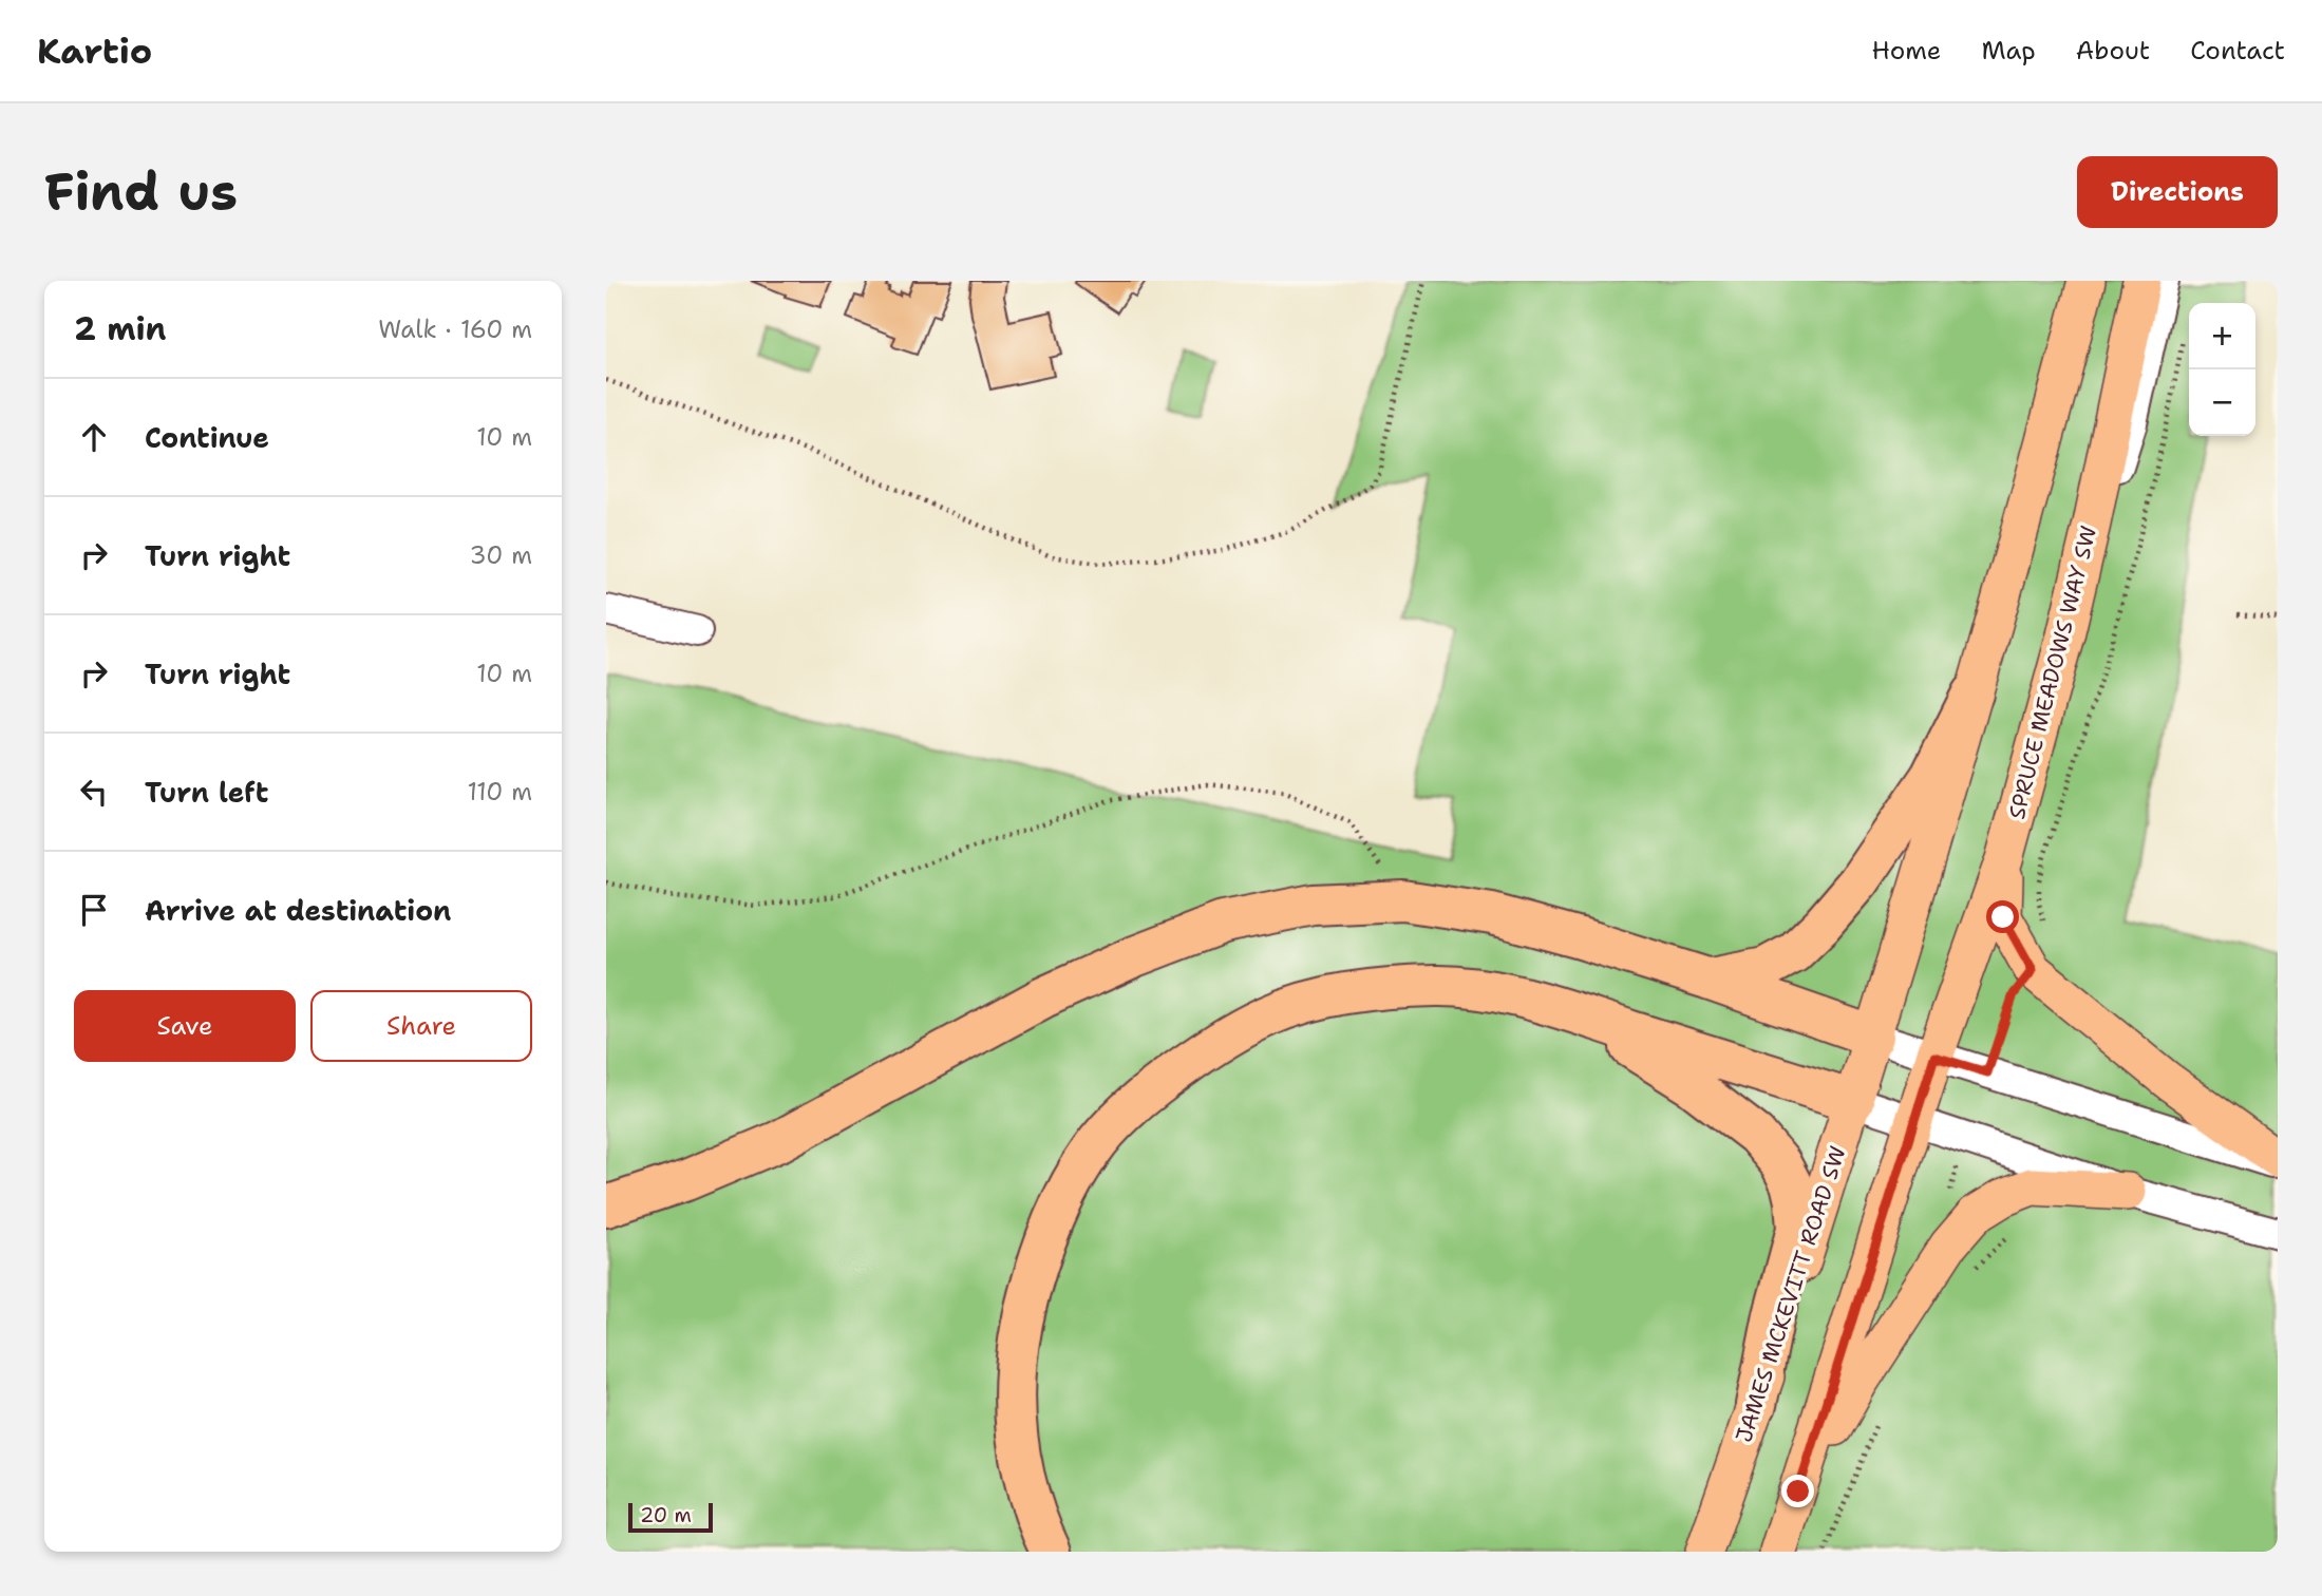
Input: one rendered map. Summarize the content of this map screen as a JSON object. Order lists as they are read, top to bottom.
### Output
{
  "streets": {
    "main road": ["SPRUCE MEADOWS WAY SW", "JAMES MCKEVITT ROAD SW"]
  },
  "scale_bar": "20 m",
  "page": {
    "header": "Kartio",
    "nav": [
      "Home",
      "Map",
      "About",
      "Contact"
    ],
    "buttons": [
      "Directions",
      ["Save", "Share"]
    ],
    "title": "Find us",
    "heading": ["2 min", "Walk · 160 m"],
    "map_buttons": ["+", "−"],
    "list": [
      ["Continue", "10 m"],
      ["Turn right", "30 m"],
      ["Turn right", "10 m"],
      ["Turn left", "110 m"],
      "Arrive at destination"
    ],
    "scale": "20 m"
  }
}
